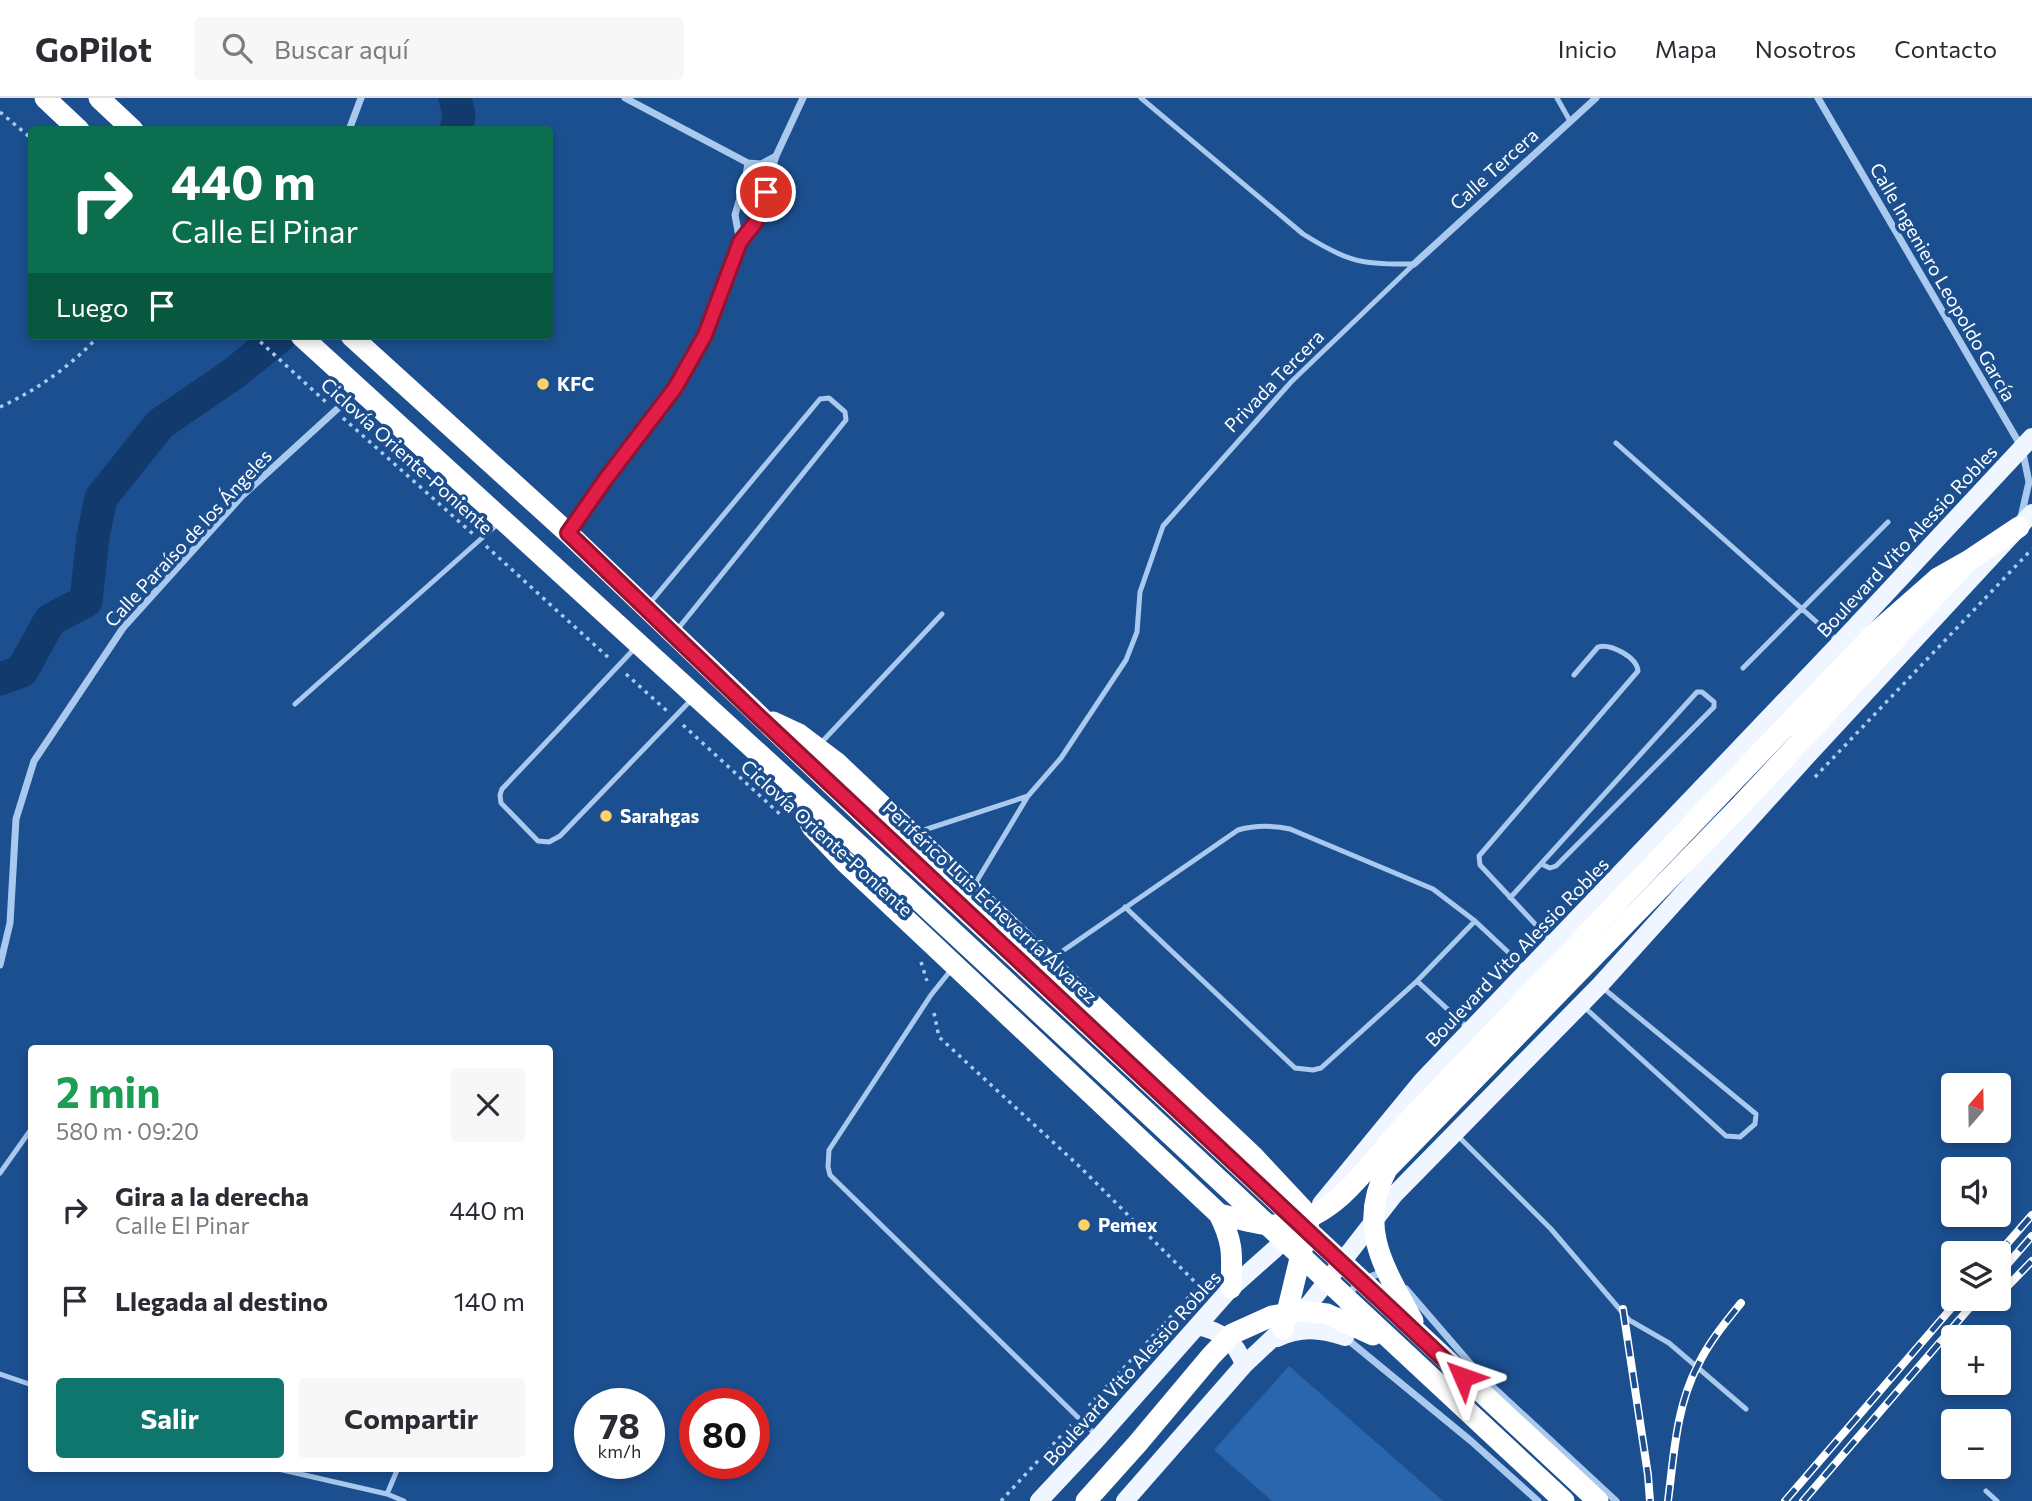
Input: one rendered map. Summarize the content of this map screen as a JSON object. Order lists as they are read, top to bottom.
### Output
{
  "streets": {
    "highway": ["Periférico Luis Echeverría Álvarez"],
    "main road": ["Boulevard Vito Alessio Robles"],
    "street": ["Calle Tercera", "Calle Ingeniero Leopoldo García", "Calle Paraíso de los Ángeles"],
    "lane": ["Privada Tercera"],
    "path": ["Ciclovía Oriente-Poniente"]
  },
  "crossings": [
    ["Calle Tercera", "Privada Tercera"],
    ["Calle Ingeniero Leopoldo García", "Boulevard Vito Alessio Robles"],
    ["Ciclovía Oriente-Poniente", "Calle Paraíso de los Ángeles"]
  ],
  "places": ["KFC", "Sarahgas", "Pemex"],
  "north": "top",
  "page": {
    "header": "GoPilot",
    "search": "Buscar aquí",
    "nav": [
      "Inicio",
      "Mapa",
      "Nosotros",
      "Contacto"
    ],
    "turn": ["440 m", "Calle El Pinar"],
    "then": "Luego",
    "heading": ["2 min", "580 m · 09:20"],
    "map_buttons": ["+", "−"],
    "list": [
      {
        "name": "Gira a la derecha",
        "note": "Calle El Pinar",
        "value": "440 m"
      },
      {
        "name": "Llegada al destino",
        "value": "140 m"
      }
    ],
    "buttons": ["Salir", "Compartir"],
    "speed": "78 km/h",
    "limit": "80"
  }
}
